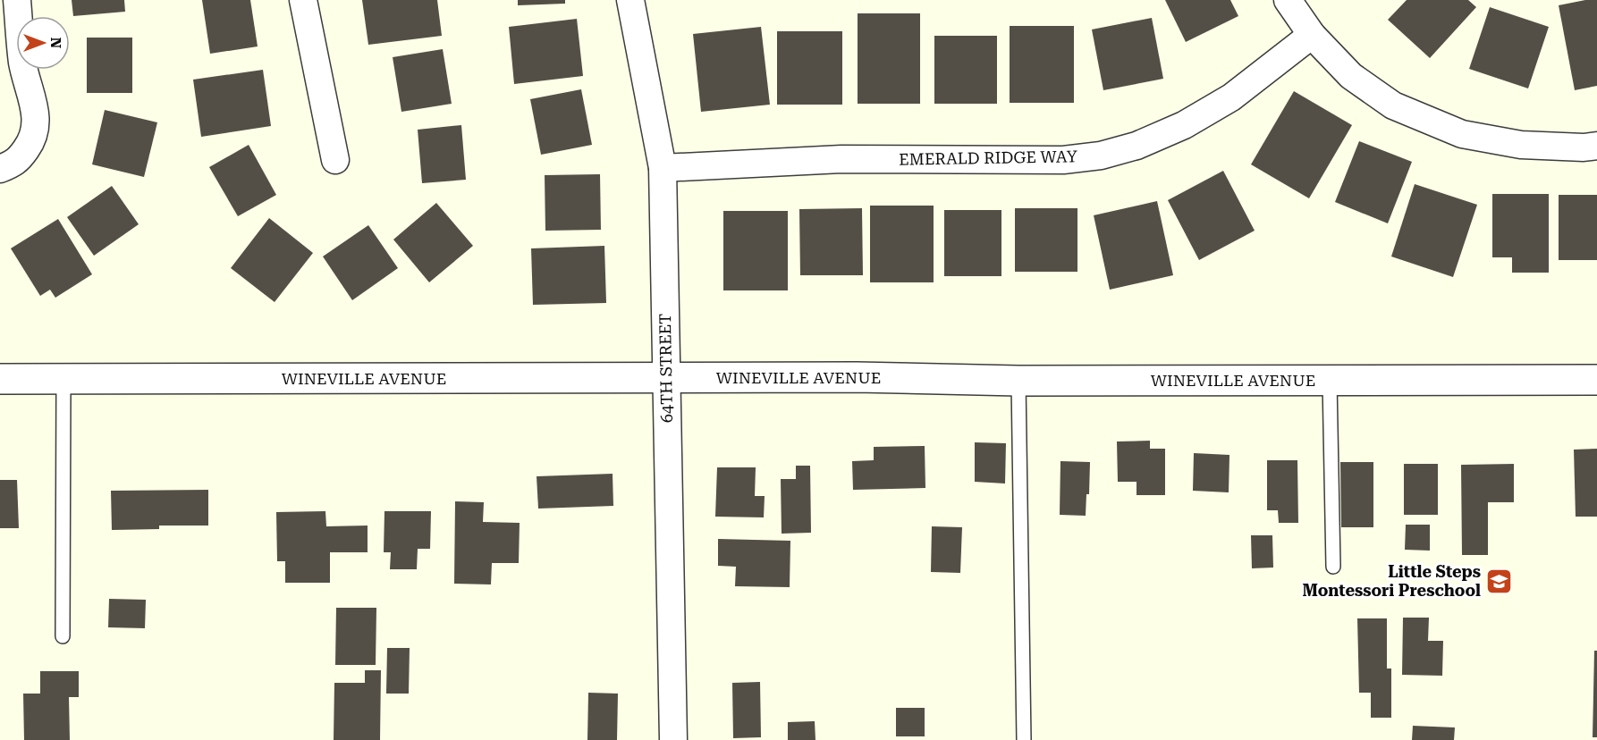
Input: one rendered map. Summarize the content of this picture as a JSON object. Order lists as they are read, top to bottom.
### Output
{
  "streets": {
    "street": ["EMERALD RIDGE WAY", "64TH STREET", "WINEVILLE AVENUE"]
  },
  "crossings": [
    ["EMERALD RIDGE WAY", "64TH STREET"],
    ["64TH STREET", "WINEVILLE AVENUE"]
  ],
  "places": {
    "school or university": ["Little Steps Montessori Preschool"]
  },
  "north": "right"
}
